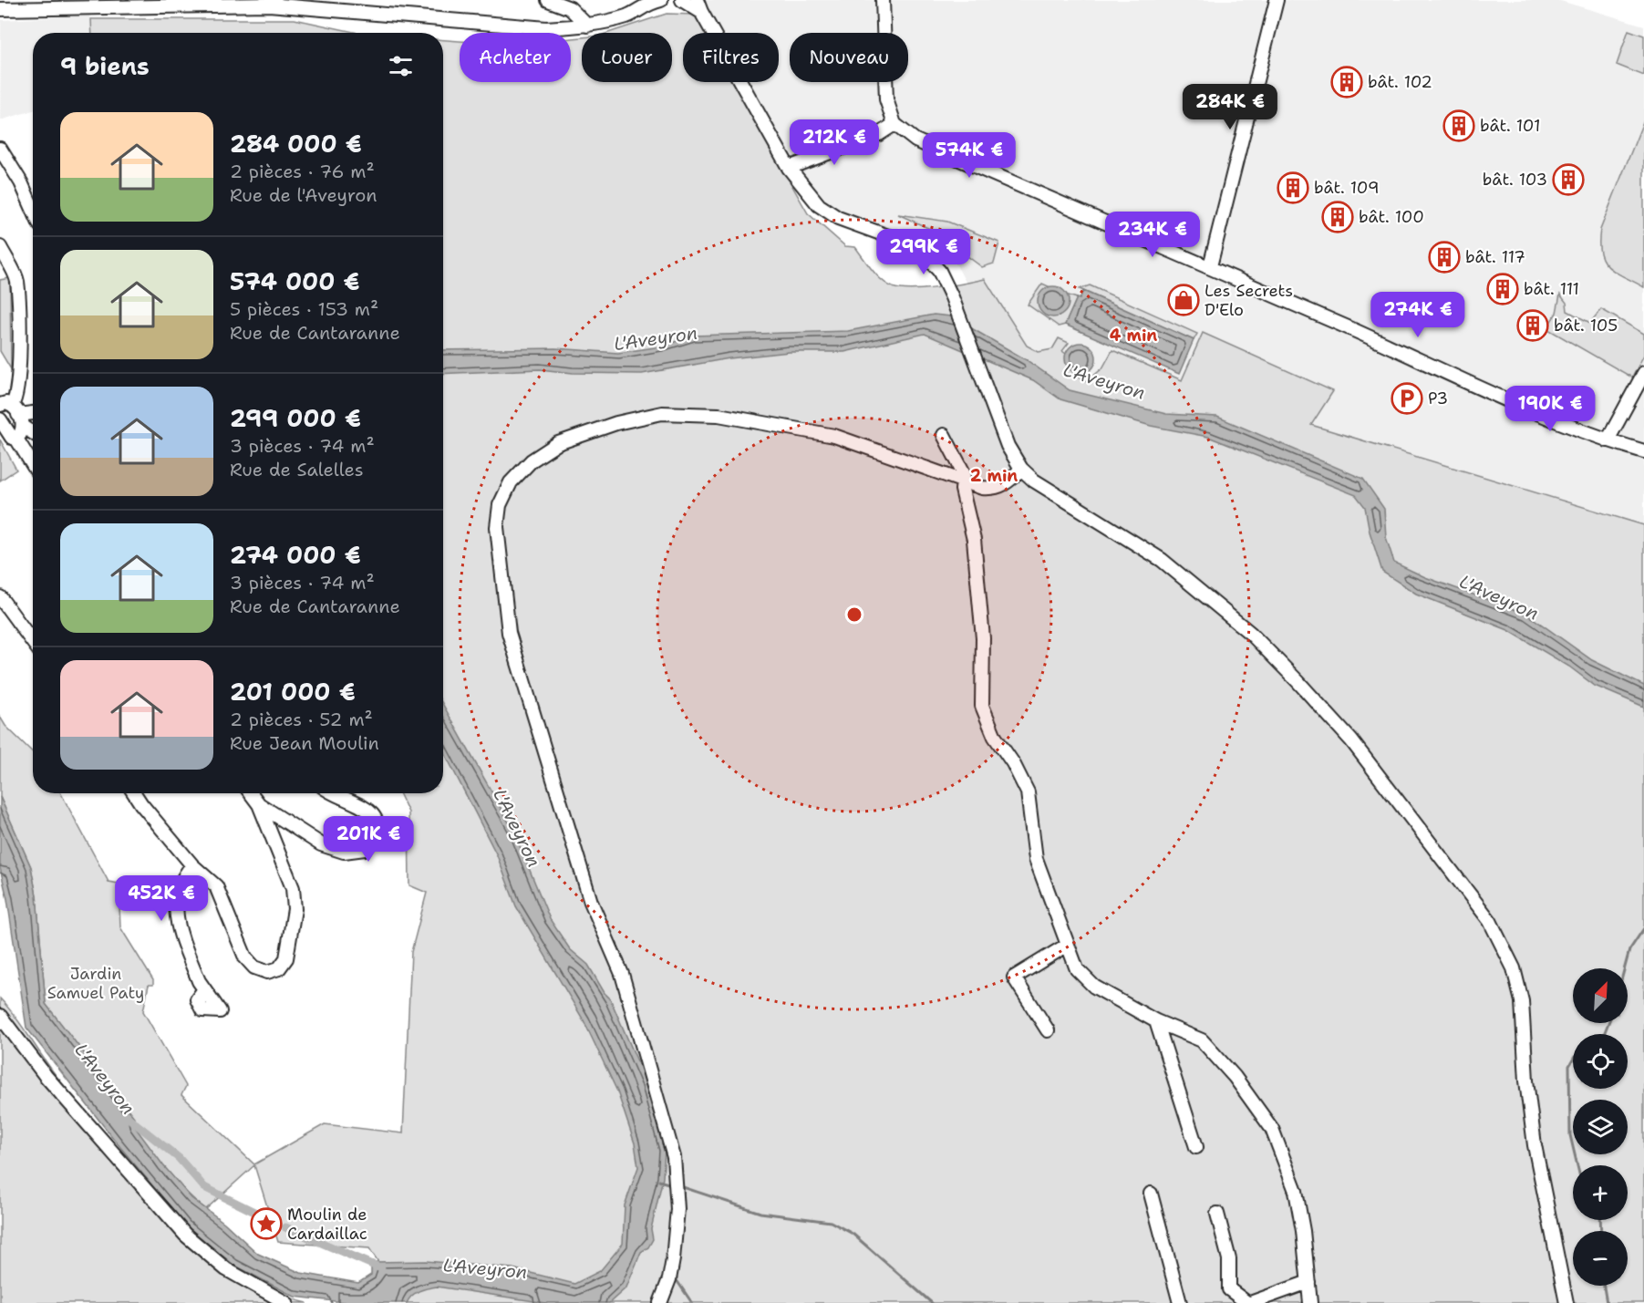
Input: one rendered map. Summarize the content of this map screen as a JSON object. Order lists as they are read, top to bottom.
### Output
{
  "water": ["L'Aveyron"],
  "parks": ["Jardin Samuel Paty"],
  "places": {
    "building": [
      "bât. 102",
      "bât. 101",
      "bât. 103",
      "bât. 109",
      "bât. 100",
      "bât. 117",
      "bât. 111",
      "bât. 105"
    ],
    "shop": ["Les Secrets D'Elo"],
    "parking": ["P3"],
    "place": ["Moulin de Cardaillac"]
  },
  "north": "top right",
  "page": {
    "chip": [
      "Acheter",
      "Louer",
      "Filtres",
      "Nouveau"
    ],
    "heading": "9 biens",
    "price": [
      "284K €",
      "212K €",
      "574K €",
      "234K €",
      "299K €",
      "274K €",
      "190K €",
      "201K €",
      "452K €"
    ],
    "list": [
      {
        "name": "284 000 €",
        "note": "2 pièces · 76 m² · Rue de l'Aveyron"
      },
      {
        "name": "574 000 €",
        "note": "5 pièces · 153 m² · Rue de Cantaranne"
      },
      {
        "name": "299 000 €",
        "note": "3 pièces · 74 m² · Rue de Salelles"
      },
      {
        "name": "274 000 €",
        "note": "3 pièces · 74 m² · Rue de Cantaranne"
      },
      {
        "name": "201 000 €",
        "note": "2 pièces · 52 m² · Rue Jean Moulin"
      }
    ],
    "map_buttons": ["+", "−"]
  },
  "rings": ["4 min", "2 min"]
}
